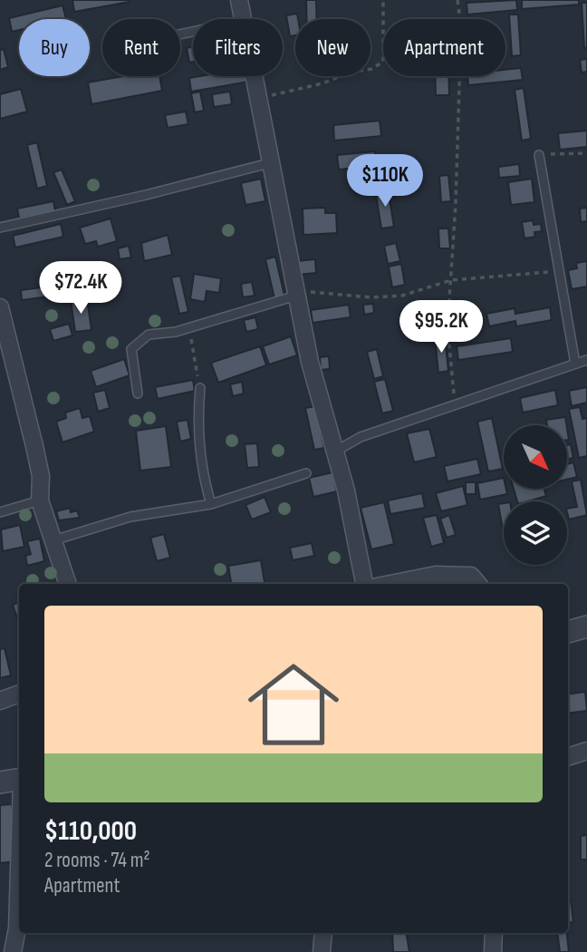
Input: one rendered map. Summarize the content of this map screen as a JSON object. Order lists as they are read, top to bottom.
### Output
{
  "north": "bottom right",
  "page": {
    "chip": [
      "Buy",
      "Rent",
      "Filters",
      "New",
      "Apartment"
    ],
    "price": ["$110K", "$72.4K", "$95.2K"],
    "list": [
      {
        "name": "$110,000",
        "note": "2 rooms · 74 m² · Apartment"
      }
    ]
  }
}
